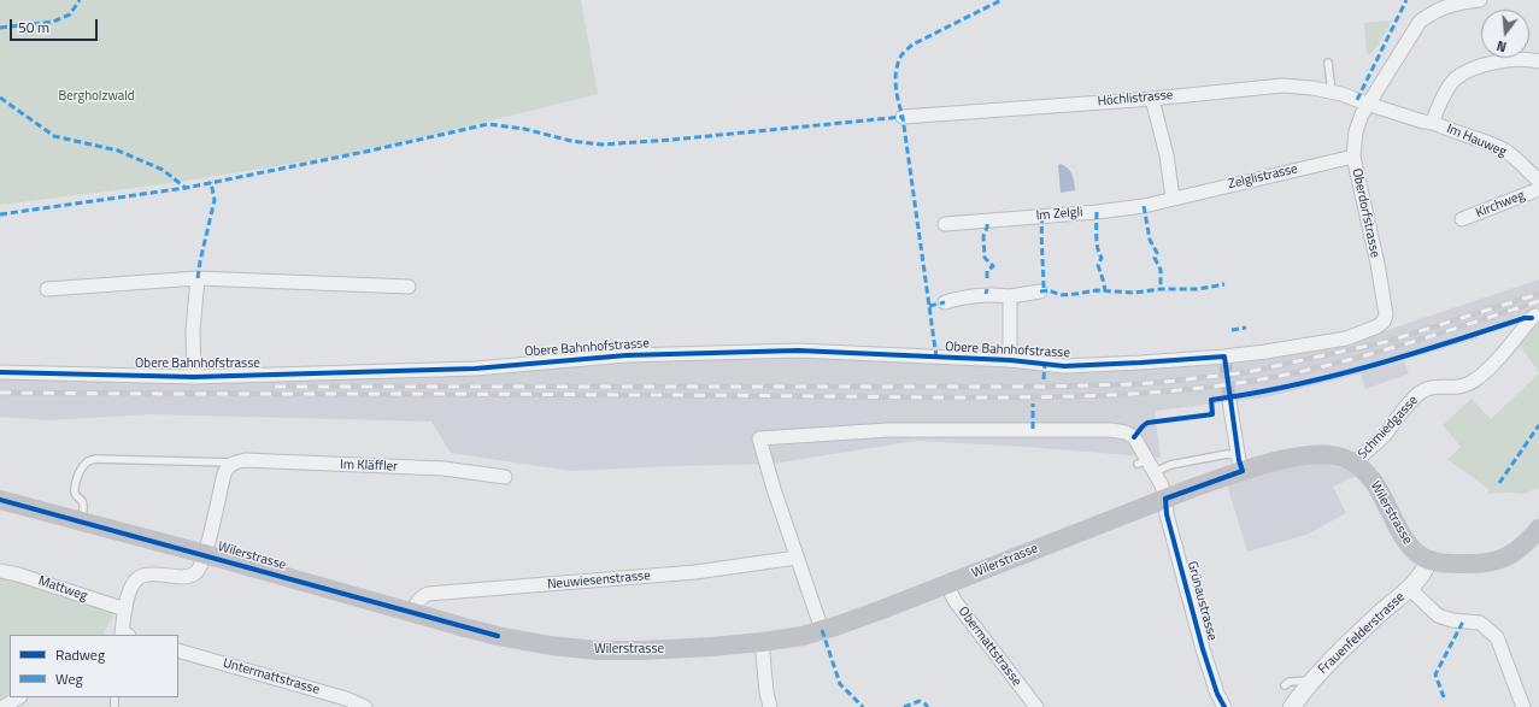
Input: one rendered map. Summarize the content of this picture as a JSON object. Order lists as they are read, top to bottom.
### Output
{
  "streets": {
    "main road": ["Wilerstrasse"],
    "street": [
      "Höchlistrasse",
      "Im Hauweg",
      "Zelglistrasse",
      "Kirchweg",
      "Oberdorfstrasse",
      "Im Zelgli",
      "Obere Bahnhofstrasse",
      "Schmiedgasse",
      "Im Kläffler",
      "Neuwiesenstrasse",
      "Mattweg",
      "Grünaustrasse",
      "Frauenfelderstrasse",
      "Obermattstrasse",
      "Untermattstrasse"
    ]
  },
  "crossings": [
    ["Höchlistrasse", "Im Hauweg"],
    ["Höchlistrasse", "Oberdorfstrasse"],
    ["Im Hauweg", "Oberdorfstrasse"],
    ["Zelglistrasse", "Oberdorfstrasse"],
    ["Zelglistrasse", "Im Zelgli"],
    ["Oberdorfstrasse", "Obere Bahnhofstrasse"],
    ["Schmiedgasse", "Wilerstrasse"],
    ["Im Kläffler", "Wilerstrasse"],
    ["Wilerstrasse", "Neuwiesenstrasse"],
    ["Wilerstrasse", "Grünaustrasse"],
    ["Wilerstrasse", "Frauenfelderstrasse"],
    ["Wilerstrasse", "Obermattstrasse"],
    ["Neuwiesenstrasse", "Grünaustrasse"]
  ],
  "parks": ["Bergholzwald"],
  "legend": ["Radweg", "Weg"],
  "scale_bar": "50 m",
  "north": "bottom"
}
